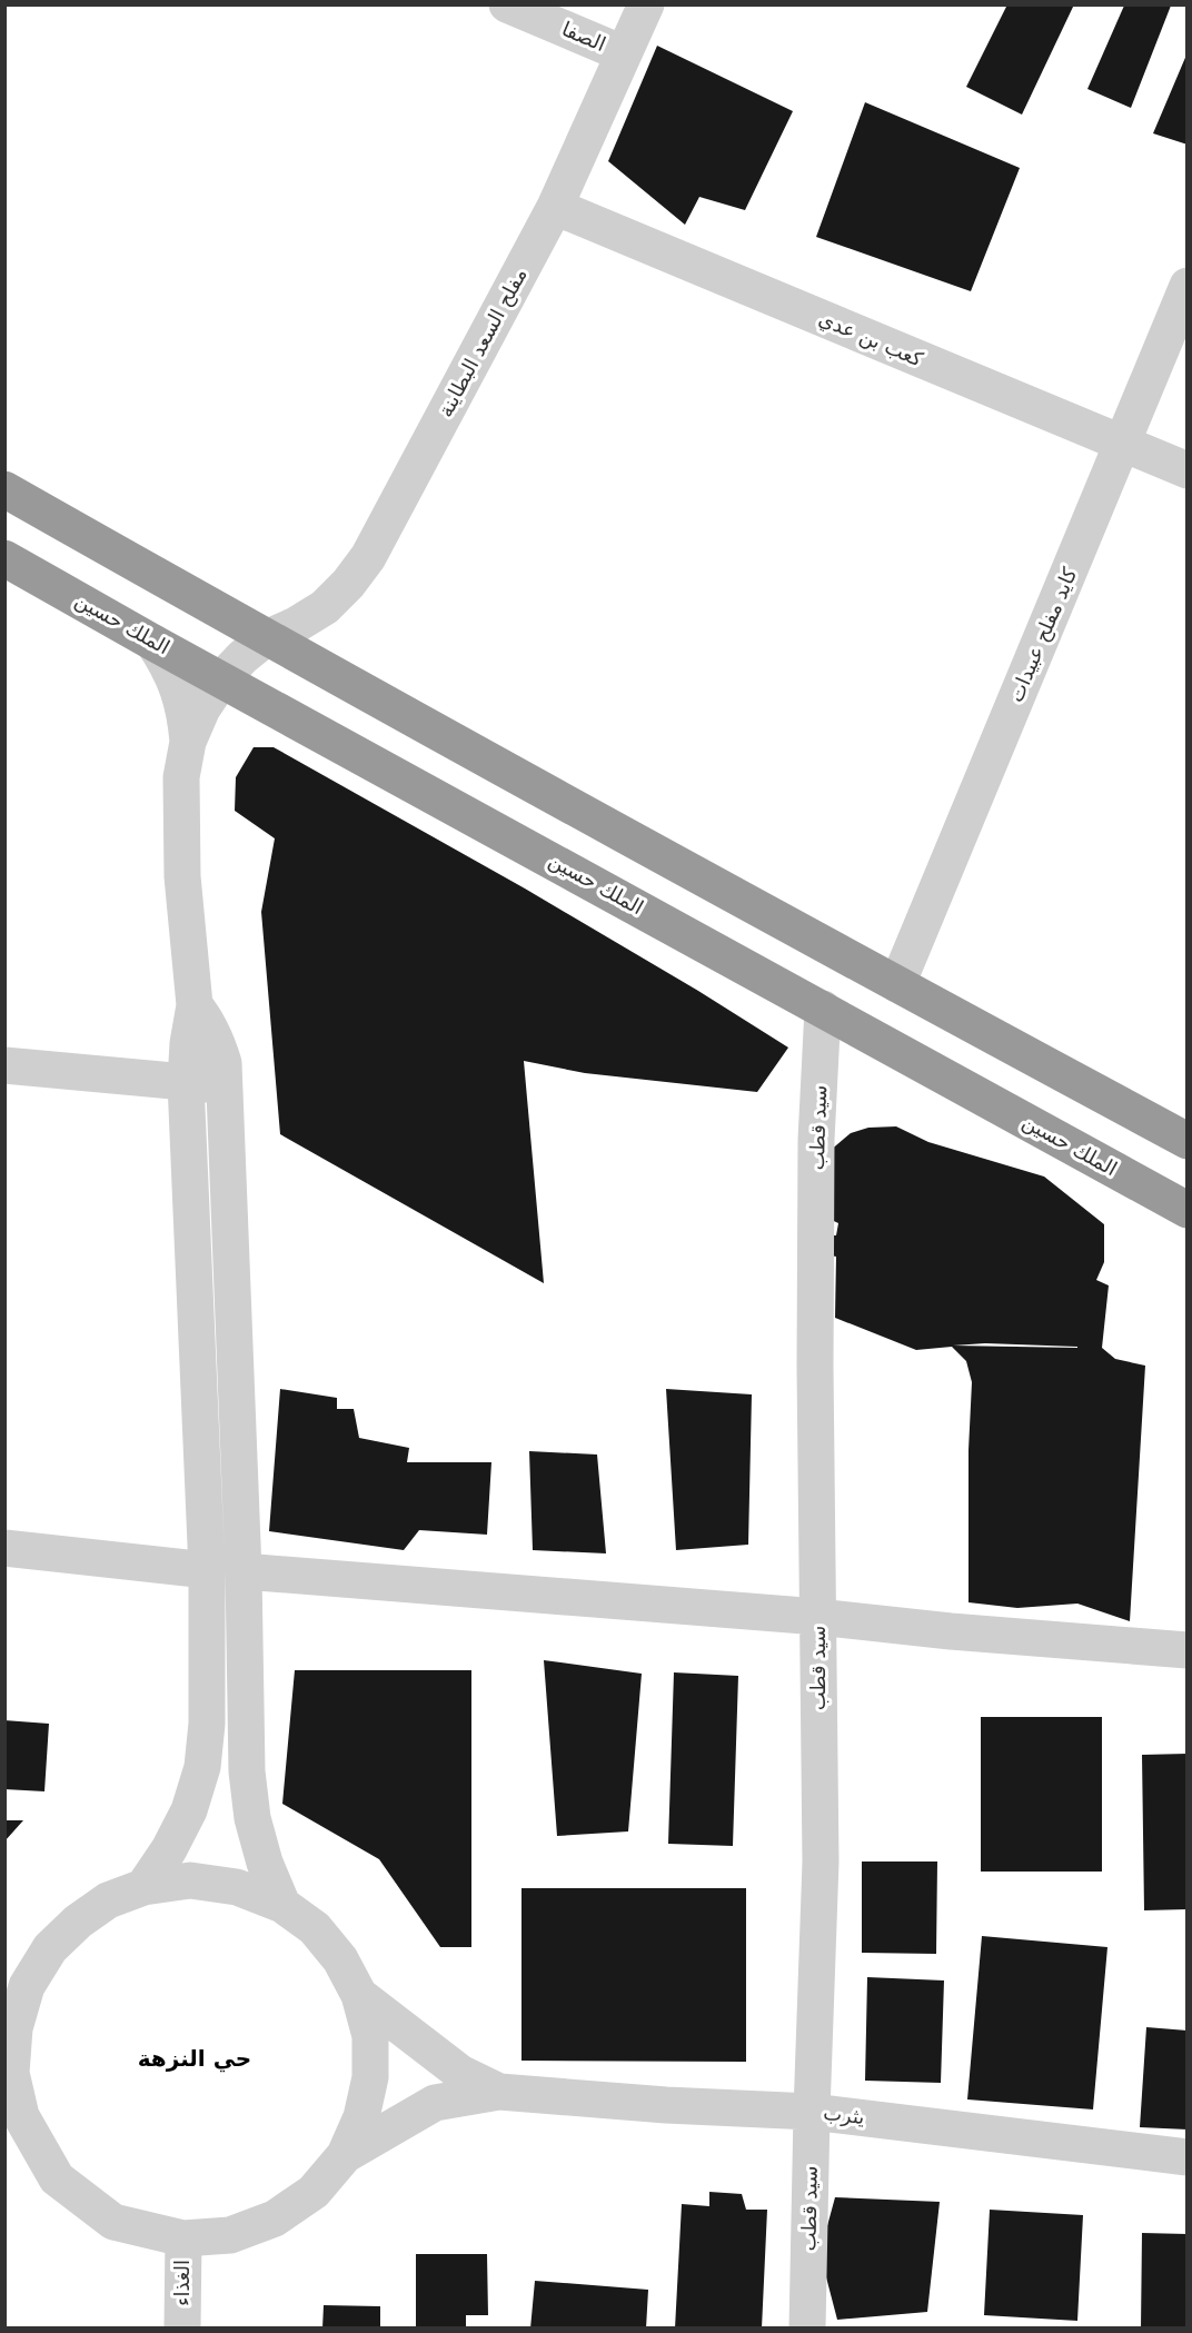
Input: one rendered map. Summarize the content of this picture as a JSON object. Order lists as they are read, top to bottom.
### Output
{
  "streets": {
    "highway": ["الملك حسين"],
    "street": [
      "الصفا",
      "كعب بن عدي",
      "مفلح السعد البطاينة",
      "كايد مفلح عبيدات",
      "سيد قطب",
      "يثرب",
      "الغذاء"
    ]
  },
  "crossings": [
    ["الصفا", "مفلح السعد البطاينة"],
    ["كعب بن عدي", "مفلح السعد البطاينة"],
    ["كعب بن عدي", "كايد مفلح عبيدات"],
    ["مفلح السعد البطاينة", "الملك حسين"],
    ["الملك حسين", "سيد قطب"],
    ["سيد قطب", "يثرب"]
  ],
  "districts": ["حي النزهة"]
}
